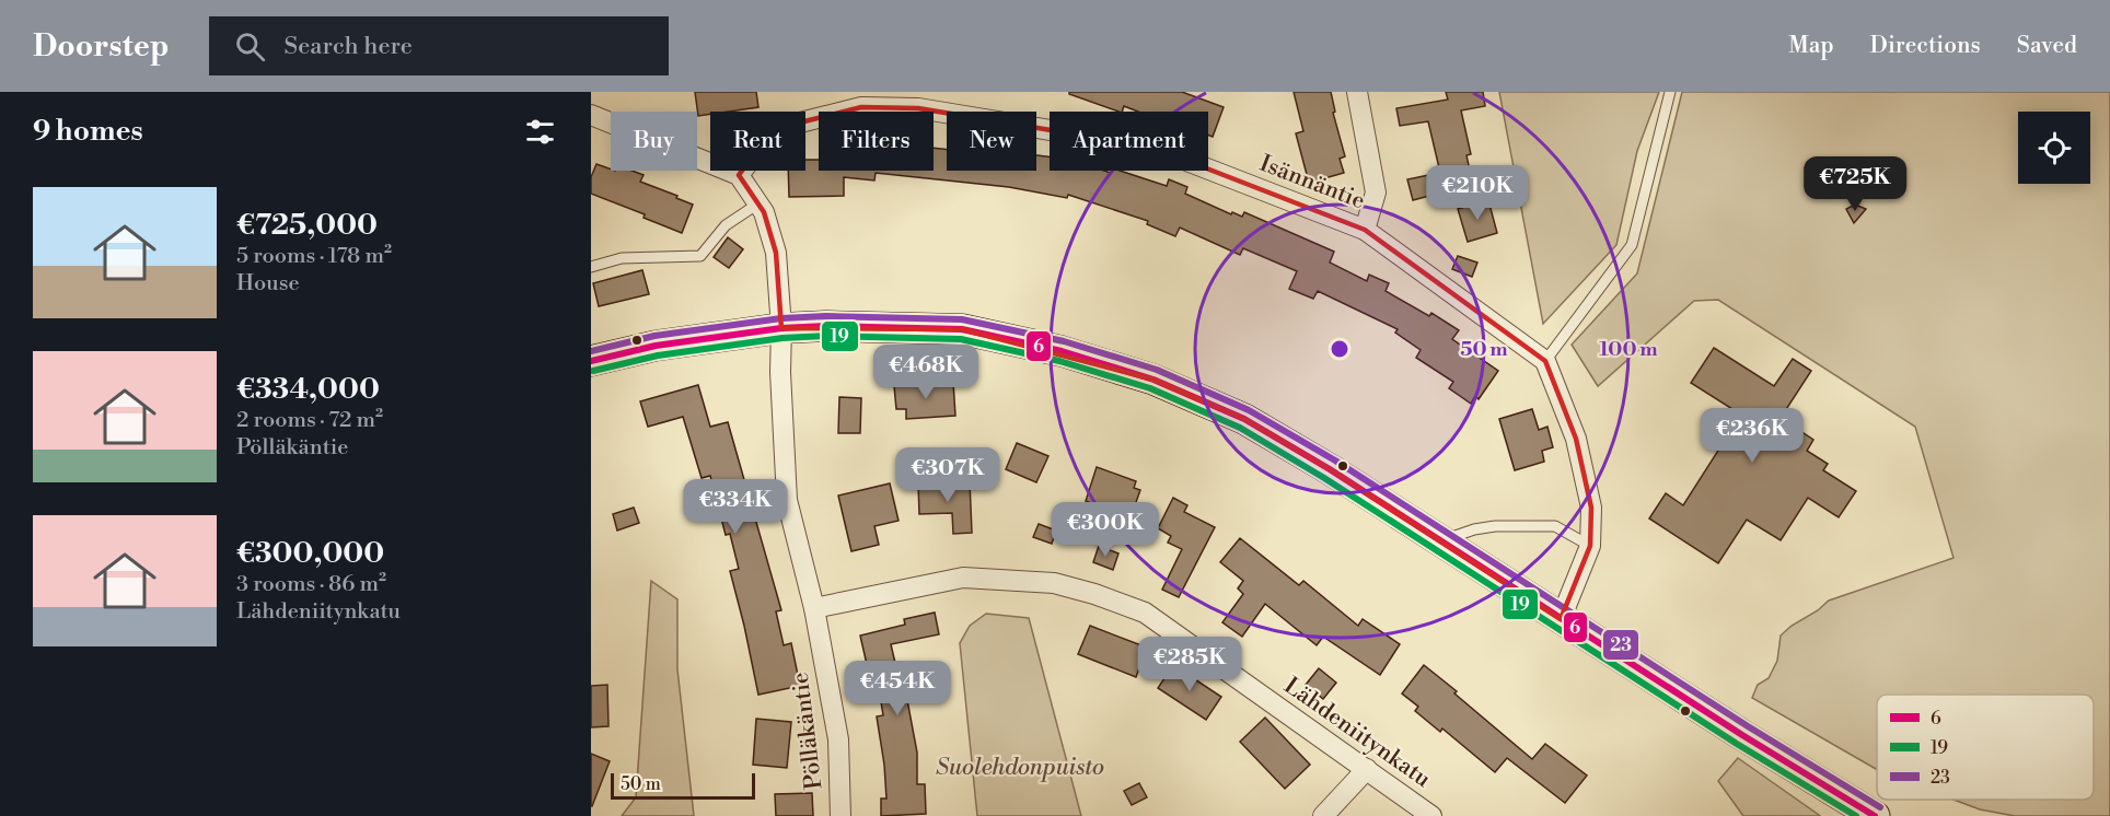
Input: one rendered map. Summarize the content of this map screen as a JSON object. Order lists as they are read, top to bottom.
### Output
{
  "streets": {
    "street": ["Isännäntie", "Pölläkäntie", "Lähdeniitynkatu"]
  },
  "crossings": [
    ["Isännäntie", "Pölläkäntie"],
    ["Pölläkäntie", "Lähdeniitynkatu"]
  ],
  "parks": ["Suolehdonpuisto"],
  "lines": ["transit line 23", "transit line 6", "transit line 19"],
  "legend": ["6", "19", "23"],
  "scale_bar": "50 m",
  "page": {
    "header": "Doorstep",
    "search": "Search here",
    "nav": ["Map", "Directions", "Saved"],
    "heading": "9 homes",
    "chip": [
      "Buy",
      "Rent",
      "Filters",
      "New",
      "Apartment"
    ],
    "price": [
      "€725K",
      "€210K",
      "€468K",
      "€236K",
      "€307K",
      "€334K",
      "€300K",
      "€285K",
      "€454K"
    ],
    "list": [
      {
        "name": "€725,000",
        "note": "5 rooms · 178 m² · House"
      },
      {
        "name": "€334,000",
        "note": "2 rooms · 72 m² · Pölläkäntie"
      },
      {
        "name": "€300,000",
        "note": "3 rooms · 86 m² · Lähdeniitynkatu"
      }
    ],
    "scale": "50 m"
  },
  "rings": ["50 m", "100 m"]
}
